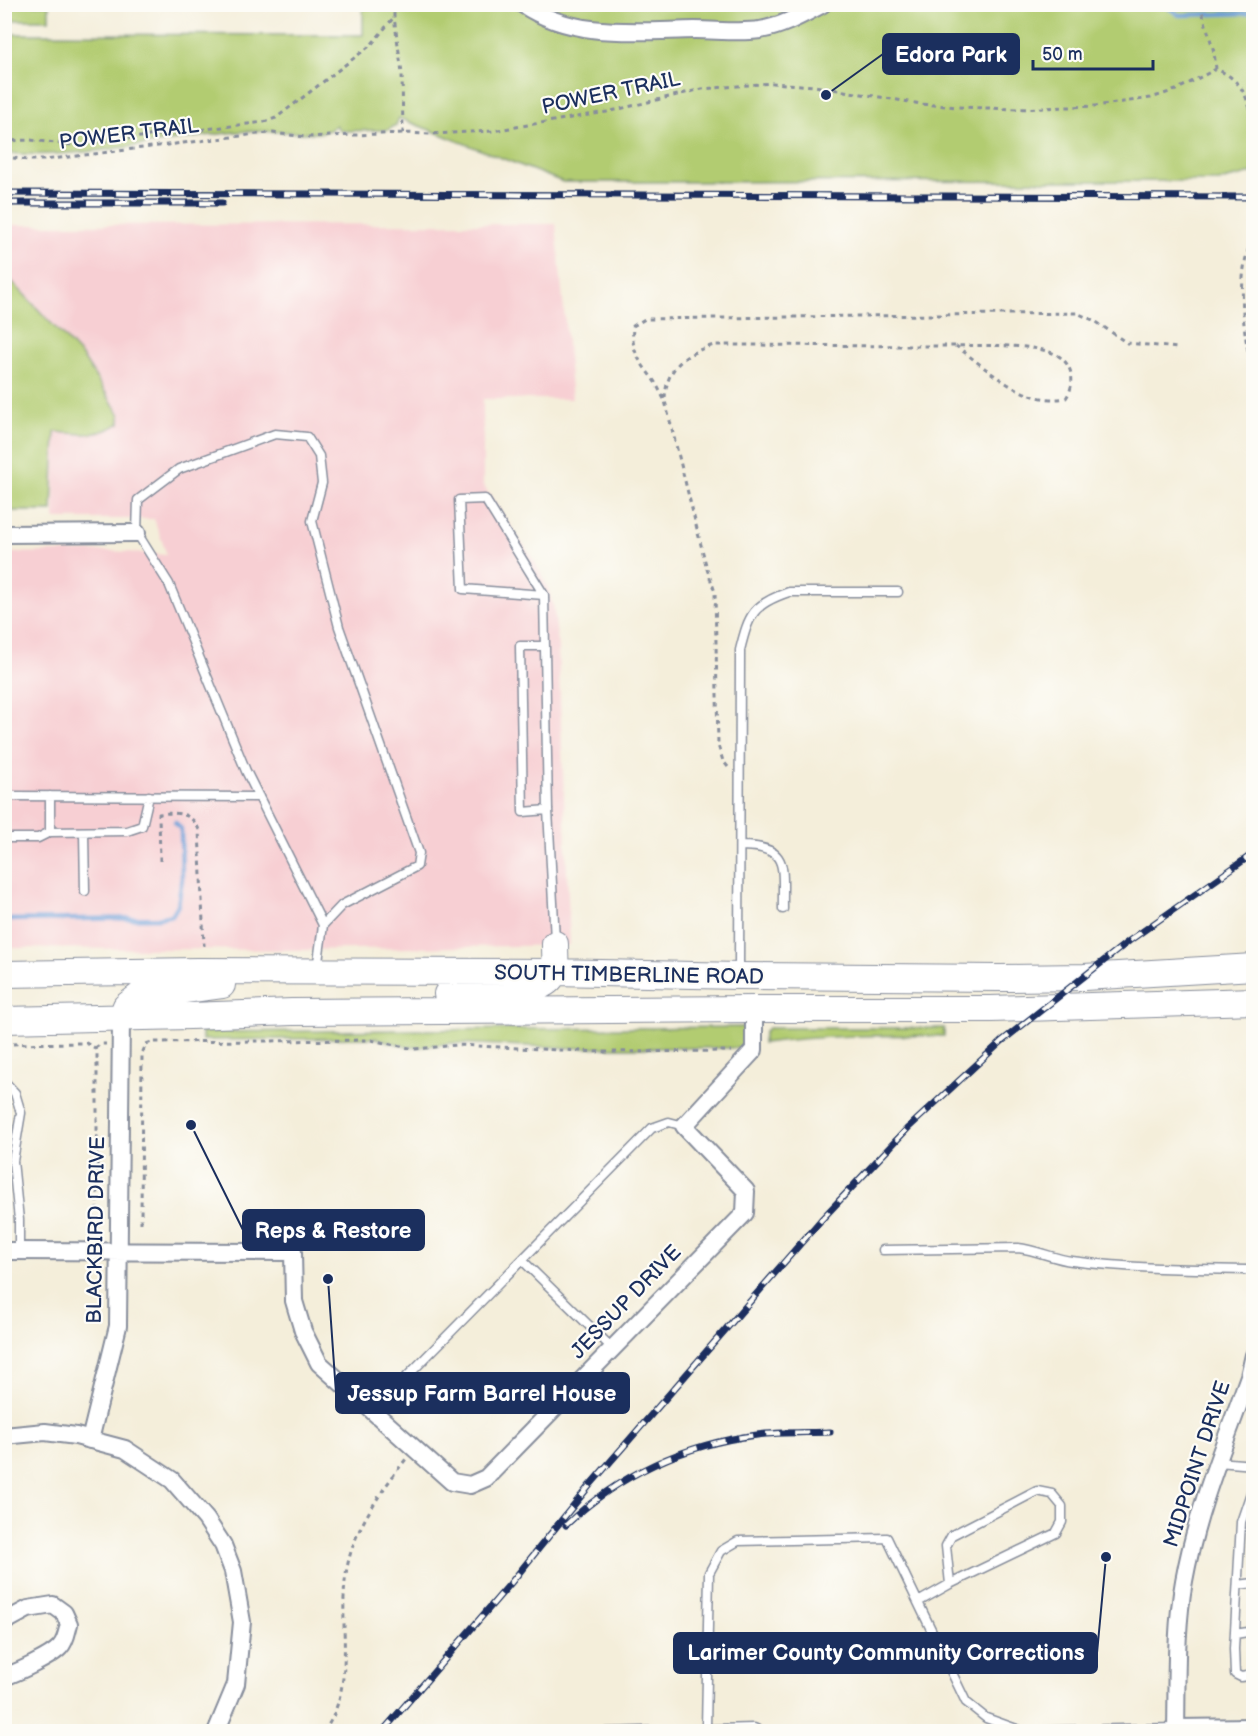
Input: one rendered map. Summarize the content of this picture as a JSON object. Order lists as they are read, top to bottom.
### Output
{
  "streets": {
    "main road": ["SOUTH TIMBERLINE ROAD"],
    "street": ["BLACKBIRD DRIVE", "JESSUP DRIVE", "MIDPOINT DRIVE"],
    "path": ["POWER TRAIL"]
  },
  "crossings": [
    ["SOUTH TIMBERLINE ROAD", "BLACKBIRD DRIVE"],
    ["BLACKBIRD DRIVE", "JESSUP DRIVE"]
  ],
  "places": [
    "Edora Park",
    "Reps & Restore",
    "Jessup Farm Barrel House",
    "Larimer County Community Corrections"
  ],
  "scale_bar": "50 m"
}
